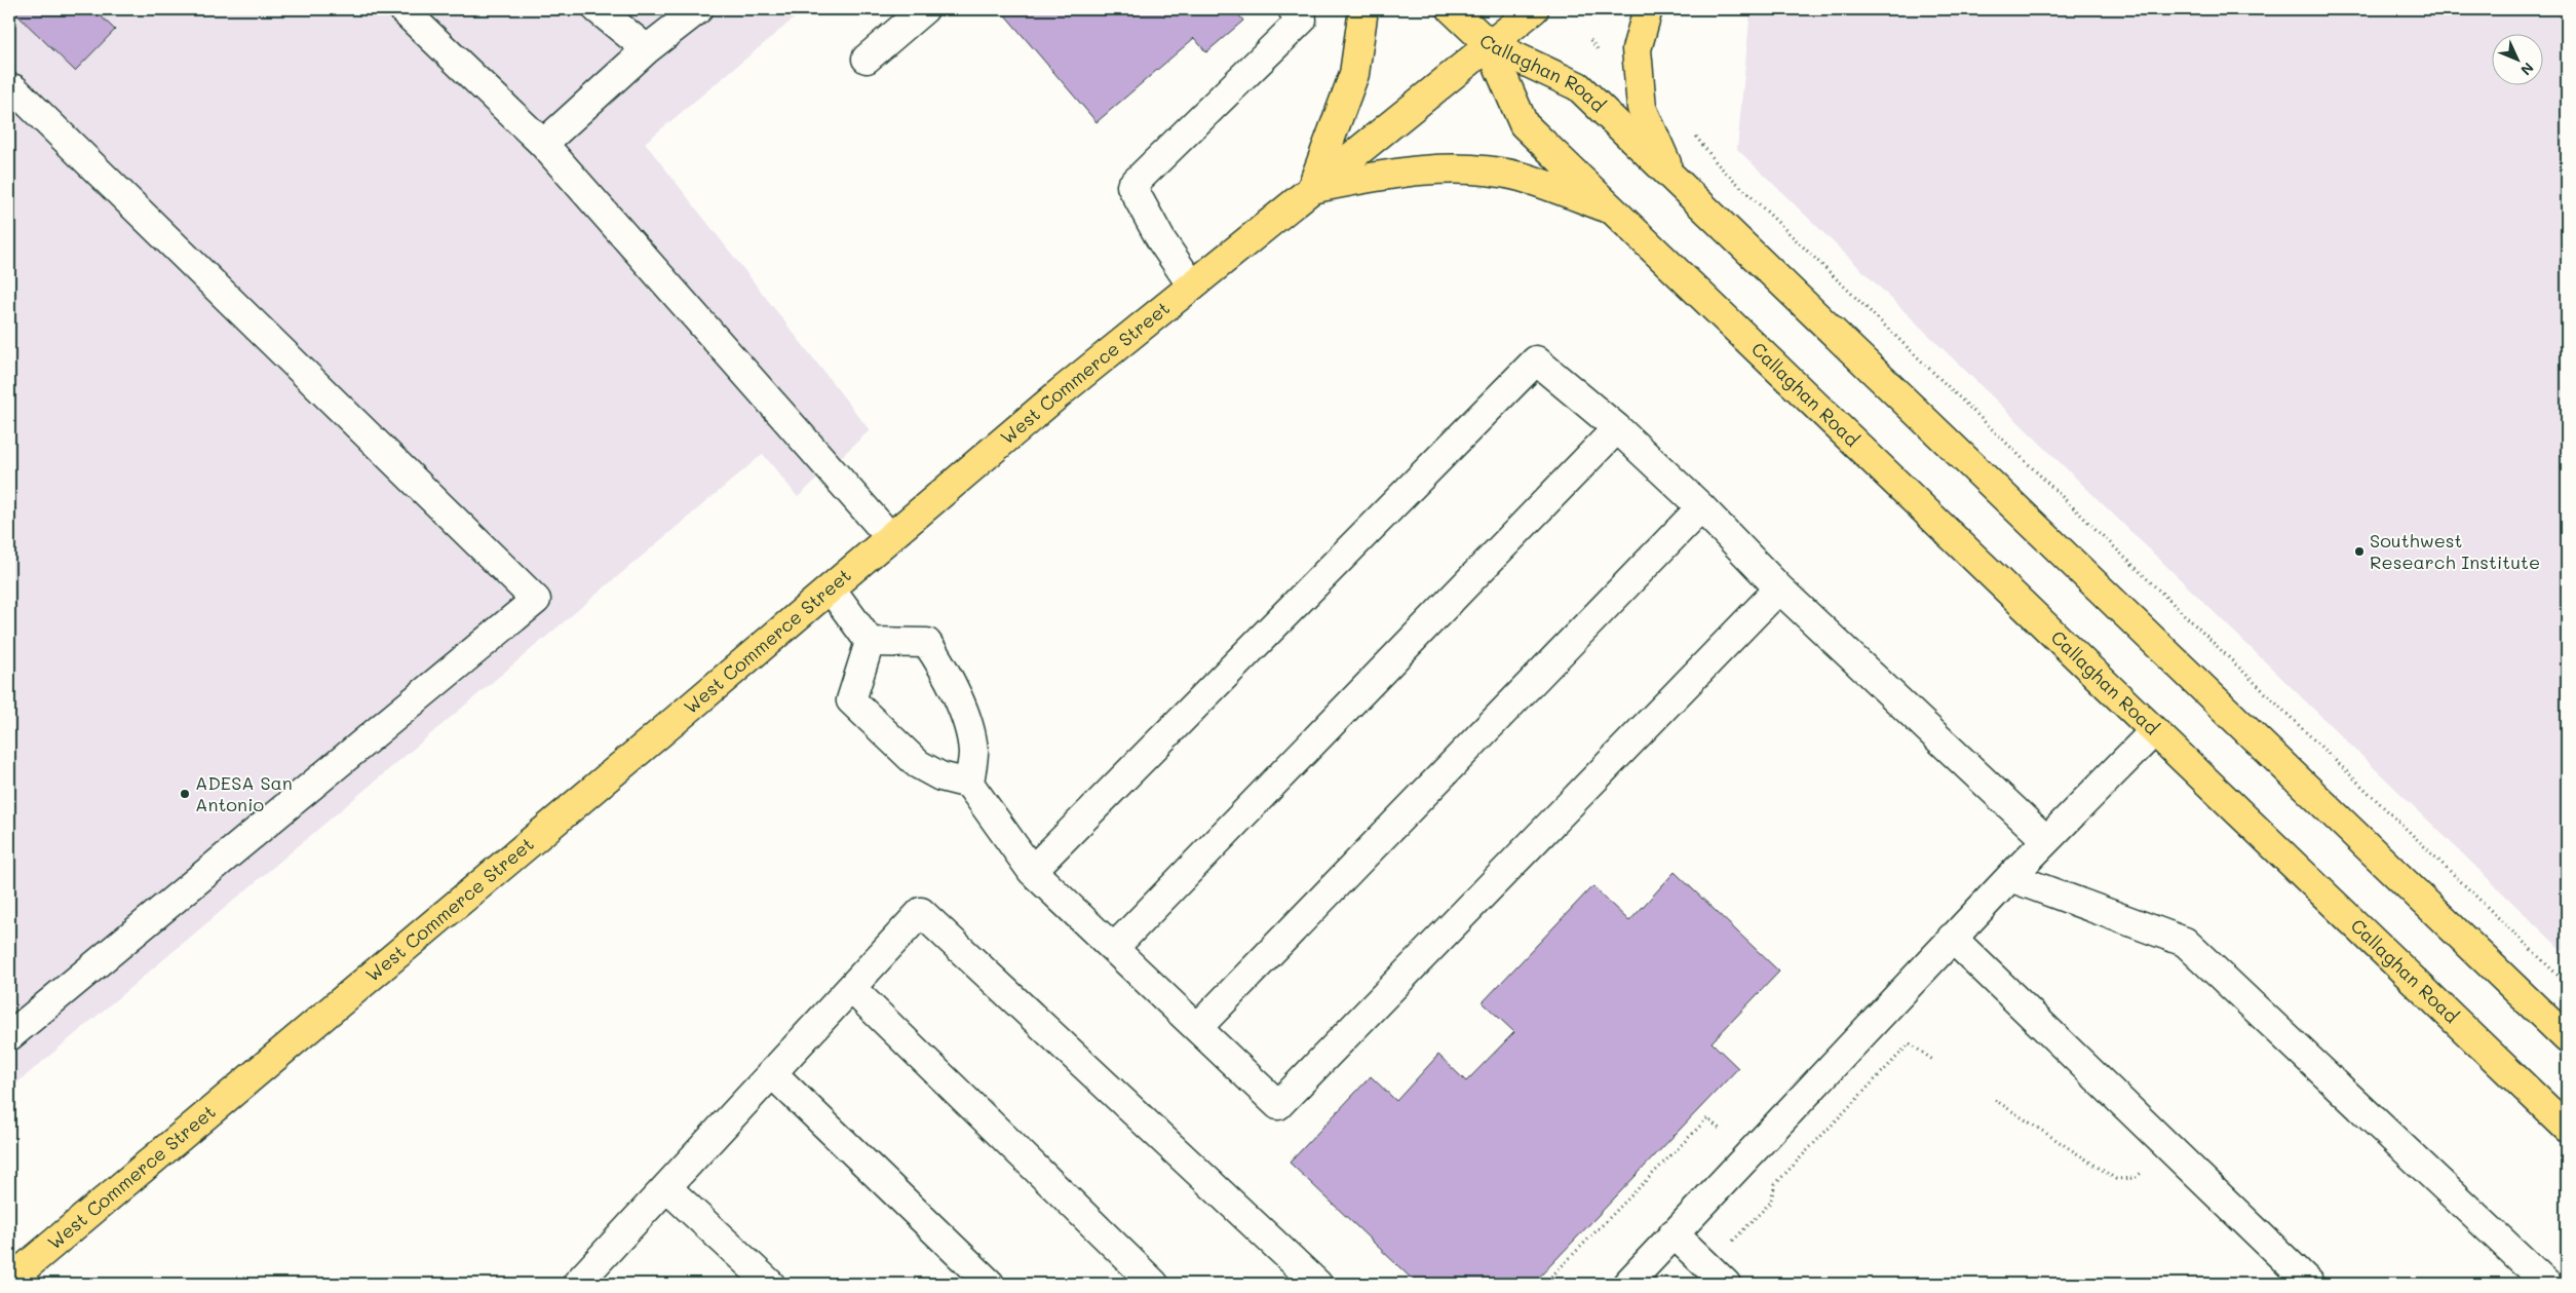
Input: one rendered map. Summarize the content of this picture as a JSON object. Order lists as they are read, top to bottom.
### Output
{
  "streets": {
    "main road": ["Callaghan Road", "West Commerce Street"]
  },
  "crossings": [
    ["Callaghan Road", "West Commerce Street"]
  ],
  "places": ["Southwest Research Institute", "ADESA San Antonio"],
  "north": "bottom right"
}
